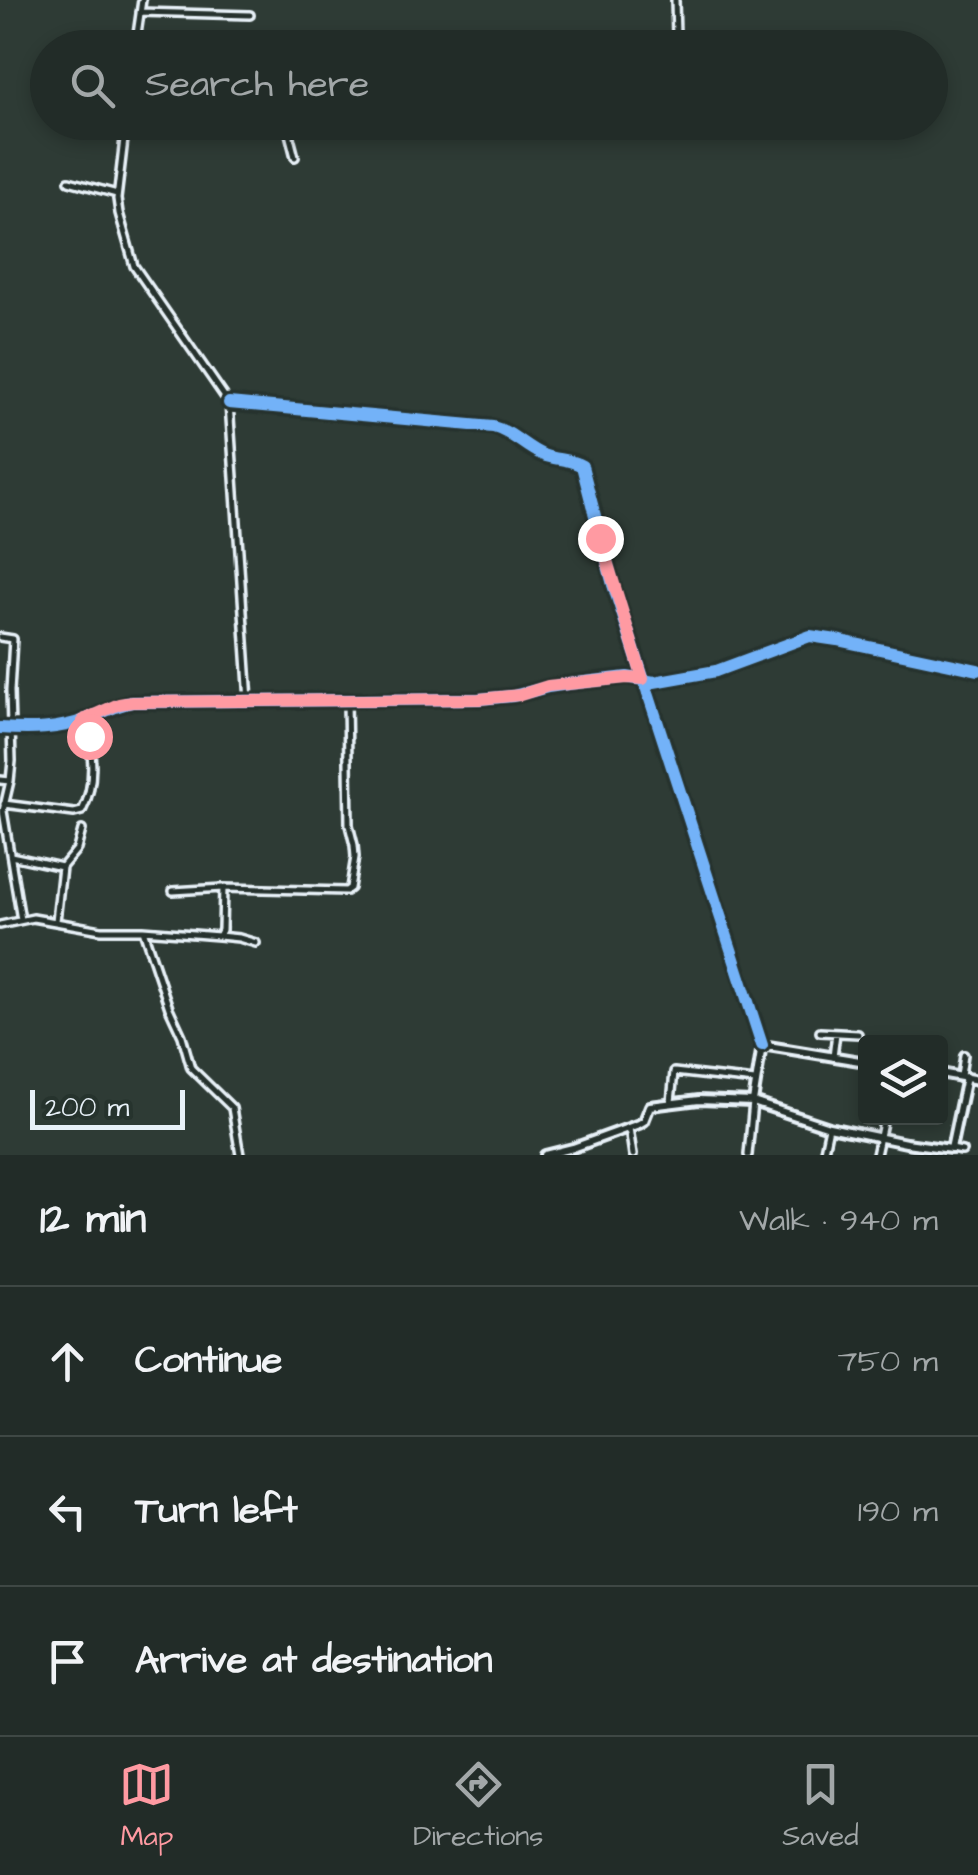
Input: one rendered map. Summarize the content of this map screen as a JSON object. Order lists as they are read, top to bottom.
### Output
{
  "scale_bar": "200 m",
  "page": {
    "search": "Search here",
    "scale": "200 m",
    "heading": ["12 min", "Walk · 940 m"],
    "list": [
      ["Continue", "750 m"],
      ["Turn left", "190 m"],
      "Arrive at destination"
    ],
    "nav": ["Map", "Directions", "Saved"]
  }
}
